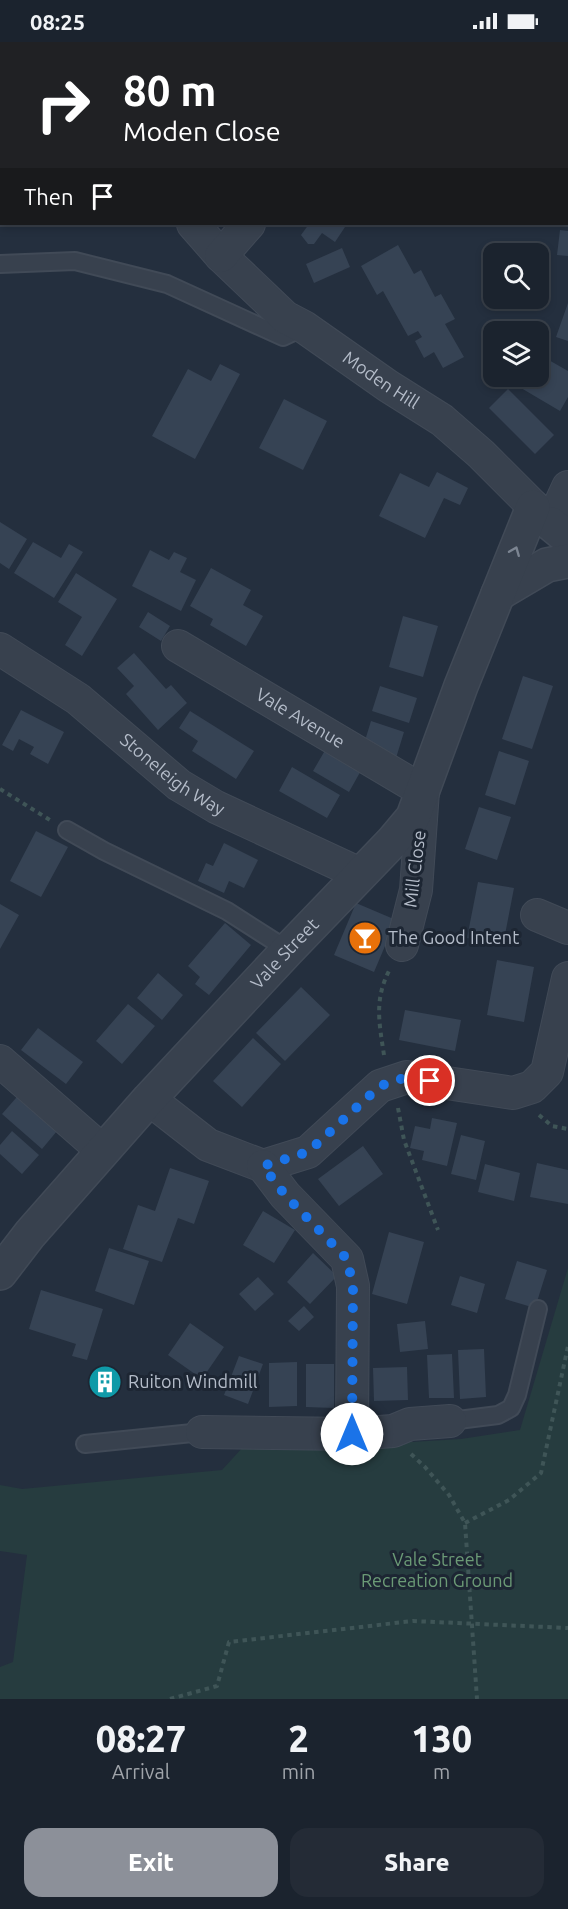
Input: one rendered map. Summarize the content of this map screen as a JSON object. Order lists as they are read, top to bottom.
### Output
{
  "streets": {
    "street": [
      "Moden Hill",
      "Vale Avenue",
      "Stoneleigh Way",
      "Mill Close",
      "Vale Street"
    ]
  },
  "crossings": [
    ["Moden Hill", "Vale Street"],
    ["Vale Avenue", "Mill Close"],
    ["Vale Avenue", "Vale Street"],
    ["Stoneleigh Way", "Vale Street"],
    ["Mill Close", "Vale Street"]
  ],
  "parks": ["Vale Street Recreation Ground"],
  "places": {
    "bar": ["The Good Intent"],
    "building": ["Ruiton Windmill"]
  },
  "page": {
    "status": "08:25",
    "turn": ["80 m", "Moden Close"],
    "then": "Then",
    "eta": [
      "08:27",
      "Arrival",
      "2",
      "min",
      "130",
      "m"
    ],
    "buttons": ["Exit", "Share"]
  }
}
